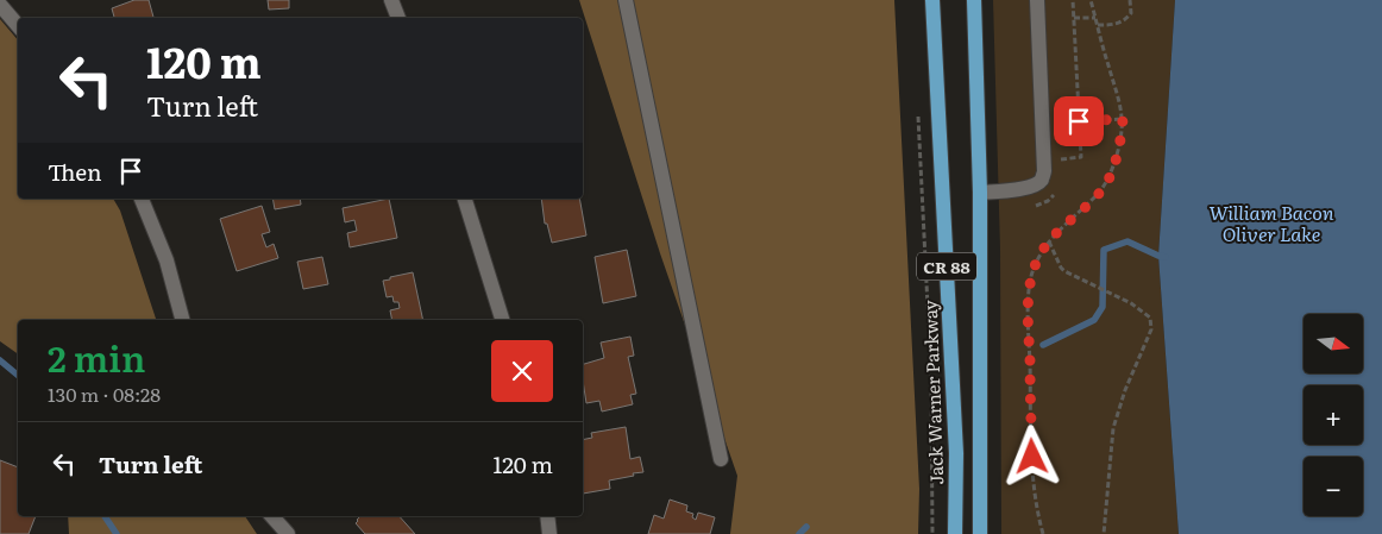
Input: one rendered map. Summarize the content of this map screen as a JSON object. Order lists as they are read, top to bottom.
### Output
{
  "streets": {
    "main road": ["CR 88", "Jack Warner Parkway"]
  },
  "water": ["William Bacon Oliver Lake"],
  "north": "right",
  "page": {
    "turn": ["120 m", "Turn left"],
    "then": "Then",
    "map_buttons": ["+", "−"],
    "heading": ["2 min", "130 m · 08:28"],
    "list": [
      {
        "name": "Turn left",
        "value": "120 m"
      }
    ]
  }
}
